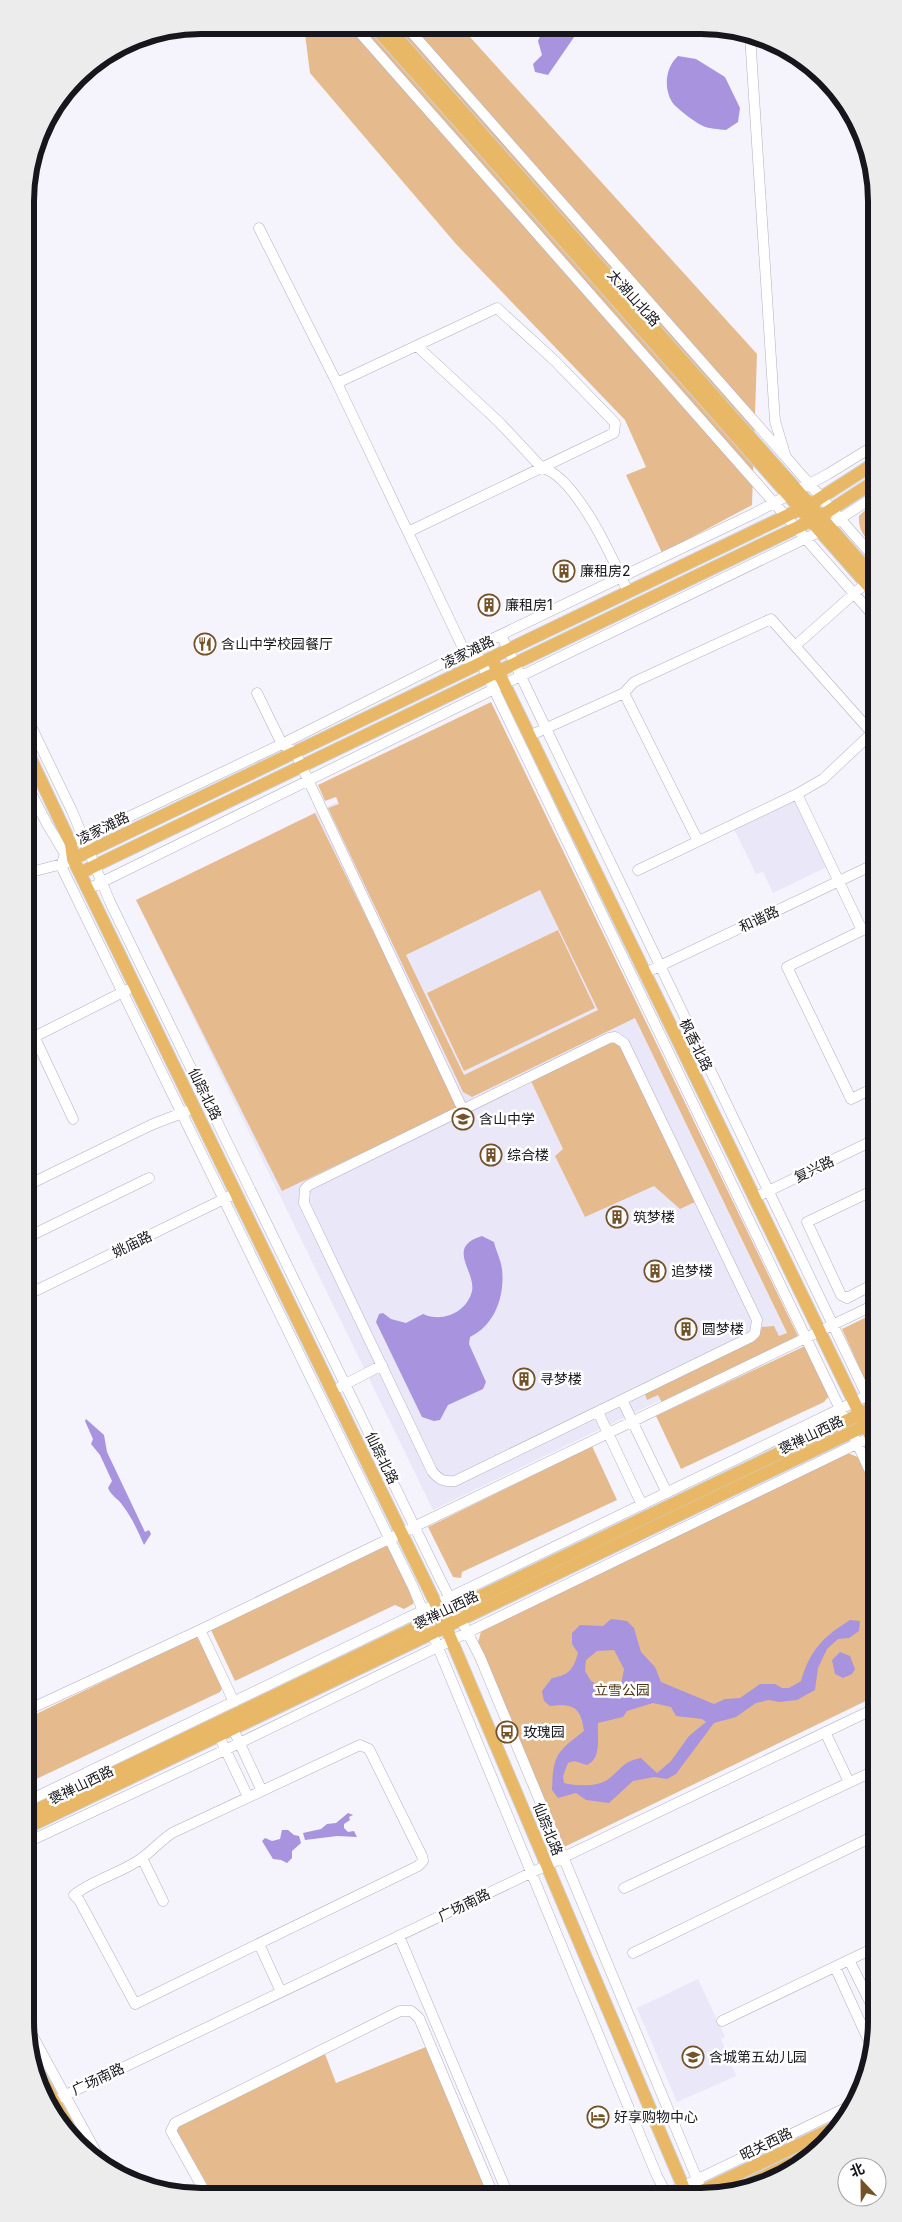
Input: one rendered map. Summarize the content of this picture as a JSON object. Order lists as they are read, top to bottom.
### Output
{
  "streets": {
    "main road": [
      "太湖山北路",
      "凌家滩路",
      "枫香北路",
      "仙踪北路",
      "褒禅山西路",
      "昭关西路"
    ],
    "street": [
      "和谐路",
      "复兴路",
      "姚庙路",
      "广场南路"
    ]
  },
  "crossings": [
    ["太湖山北路", "凌家滩路"],
    ["凌家滩路", "枫香北路"],
    ["凌家滩路", "仙踪北路"],
    ["和谐路", "枫香北路"],
    ["枫香北路", "复兴路"],
    ["仙踪北路", "姚庙路"],
    ["仙踪北路", "褒禅山西路"],
    ["仙踪北路", "广场南路"]
  ],
  "parks": ["立雪公园"],
  "places": {
    "building": [
      "廉租房2",
      "廉租房1",
      "综合楼",
      "筑梦楼",
      "追梦楼",
      "圆梦楼",
      "寻梦楼"
    ],
    "restaurant": ["含山中学校园餐厅"],
    "school or university": ["含山中学", "含城第五幼儿园"],
    "bus stop": ["玫瑰园"],
    "hotel": ["好享购物中心"]
  },
  "north": "top"
}
